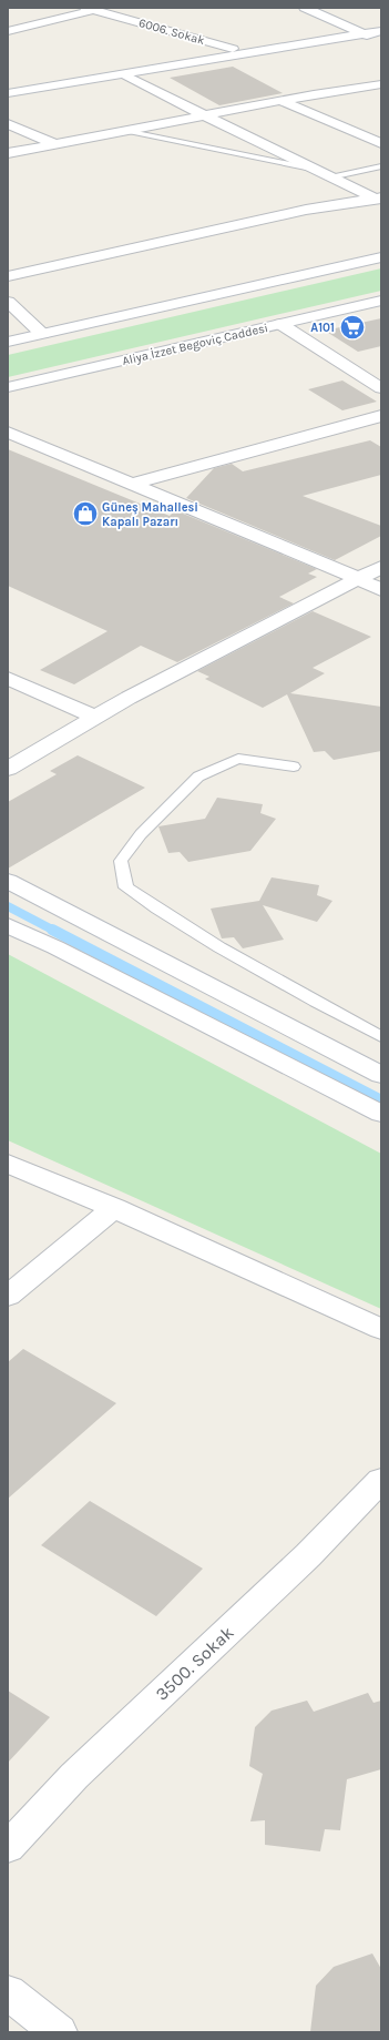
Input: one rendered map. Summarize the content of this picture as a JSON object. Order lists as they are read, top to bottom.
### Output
{
  "streets": {
    "street": ["6006. Sokak", "Aliya İzzet Begoviç Caddesi", "3500. Sokak"]
  },
  "places": {
    "supermarket": ["A101"],
    "shop": ["Güneş Mahallesi Kapalı Pazarı"]
  }
}
